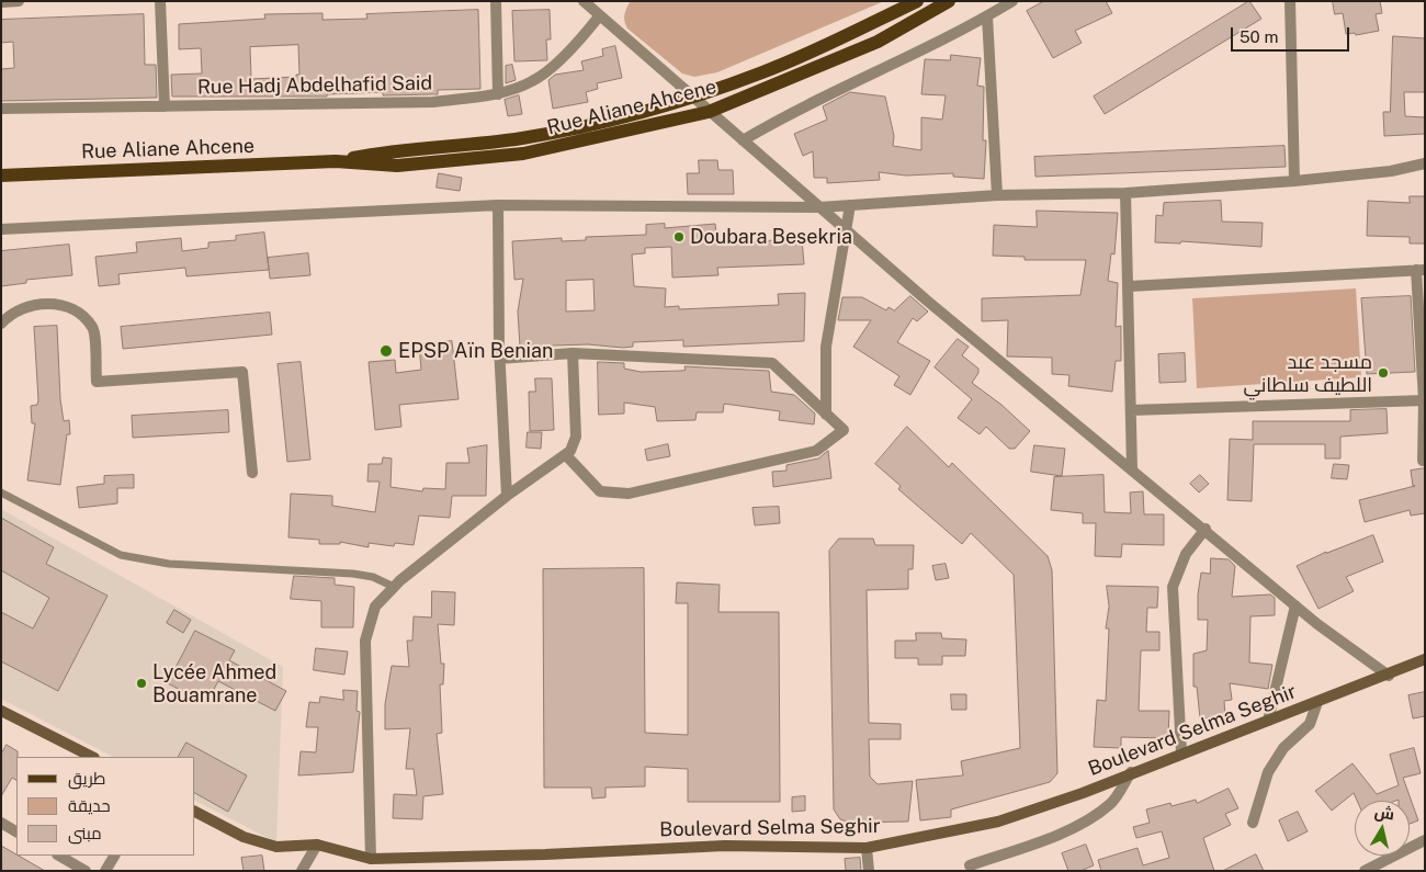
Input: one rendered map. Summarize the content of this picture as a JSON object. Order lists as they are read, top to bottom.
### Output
{
  "streets": {
    "main road": ["Rue Aliane Ahcene", "Boulevard Selma Seghir"],
    "street": ["Rue Hadj Abdelhafid Said"]
  },
  "places": [
    "Doubara Besekria",
    "EPSP Aïn Benian",
    "مسجد عبد اللطيف سلطاني",
    "Lycée Ahmed Bouamrane"
  ],
  "legend": ["طريق", "حديقة", "مبنى"],
  "scale_bar": "50 m",
  "north": "top"
}
